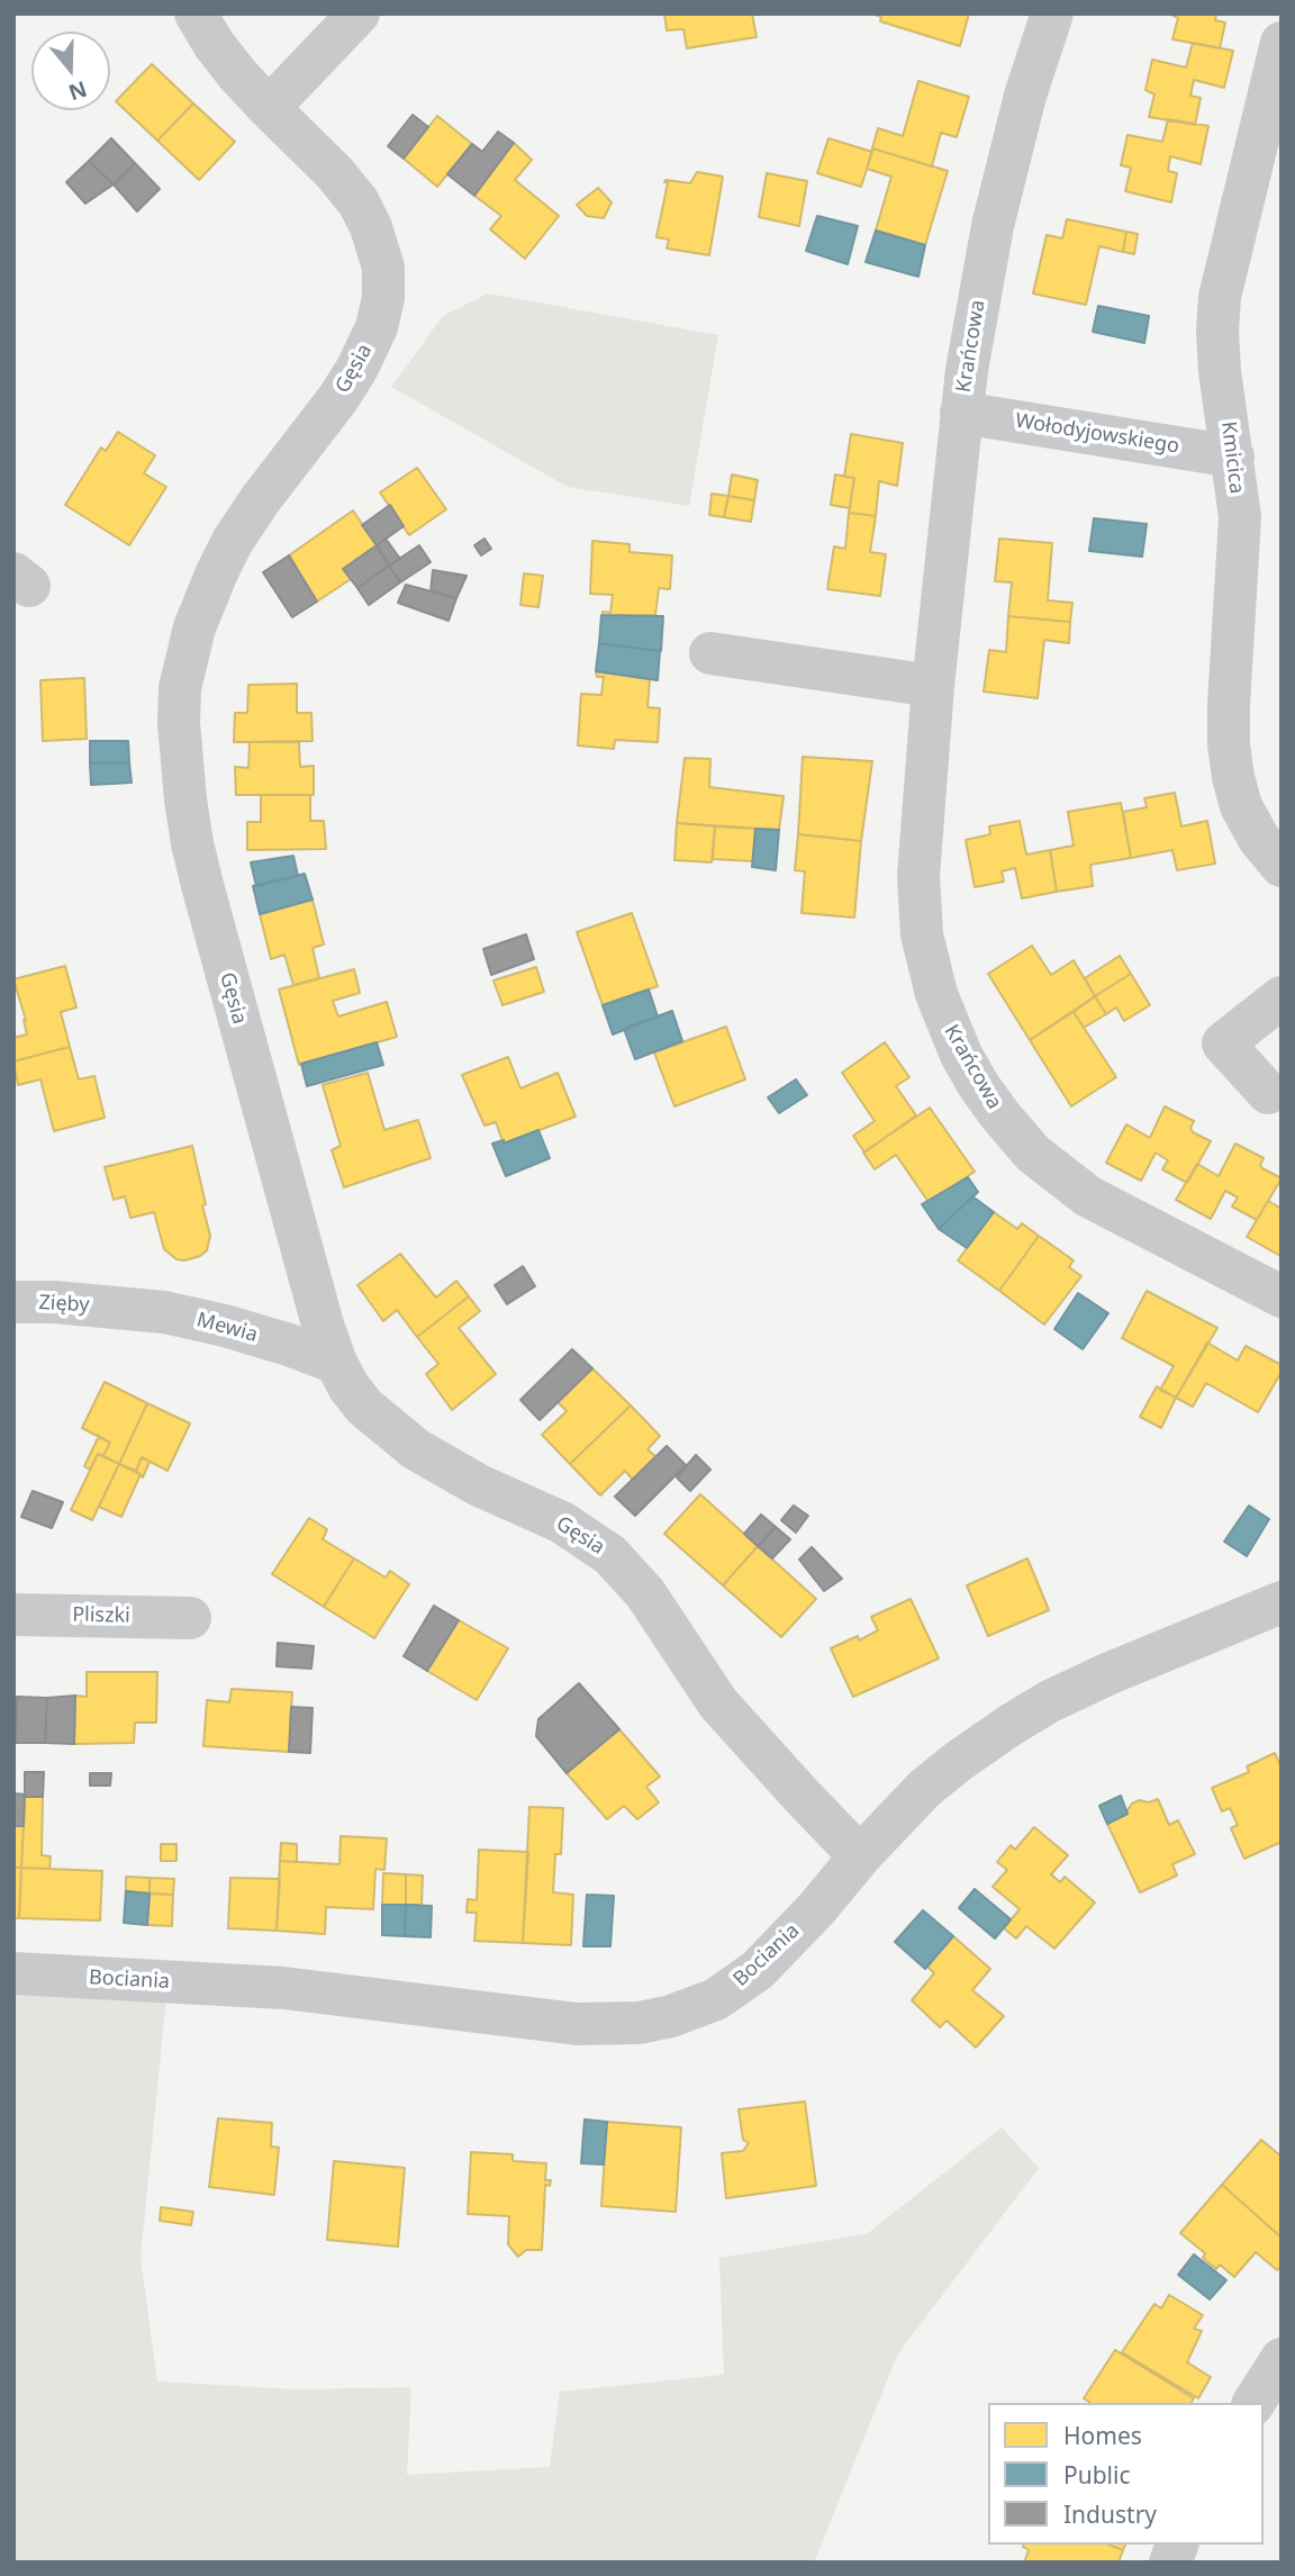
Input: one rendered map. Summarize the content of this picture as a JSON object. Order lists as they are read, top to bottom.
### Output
{
  "streets": {
    "street": [
      "Krańcowa",
      "Gęsia",
      "Wołodyjowskiego",
      "Kmicica",
      "Zięby",
      "Mewia",
      "Pliszki",
      "Bociania"
    ]
  },
  "crossings": [
    ["Krańcowa", "Wołodyjowskiego"],
    ["Gęsia", "Mewia"],
    ["Gęsia", "Bociania"],
    ["Wołodyjowskiego", "Kmicica"],
    ["Zięby", "Mewia"]
  ],
  "legend": ["Homes", "Public", "Industry"],
  "north": "bottom"
}
